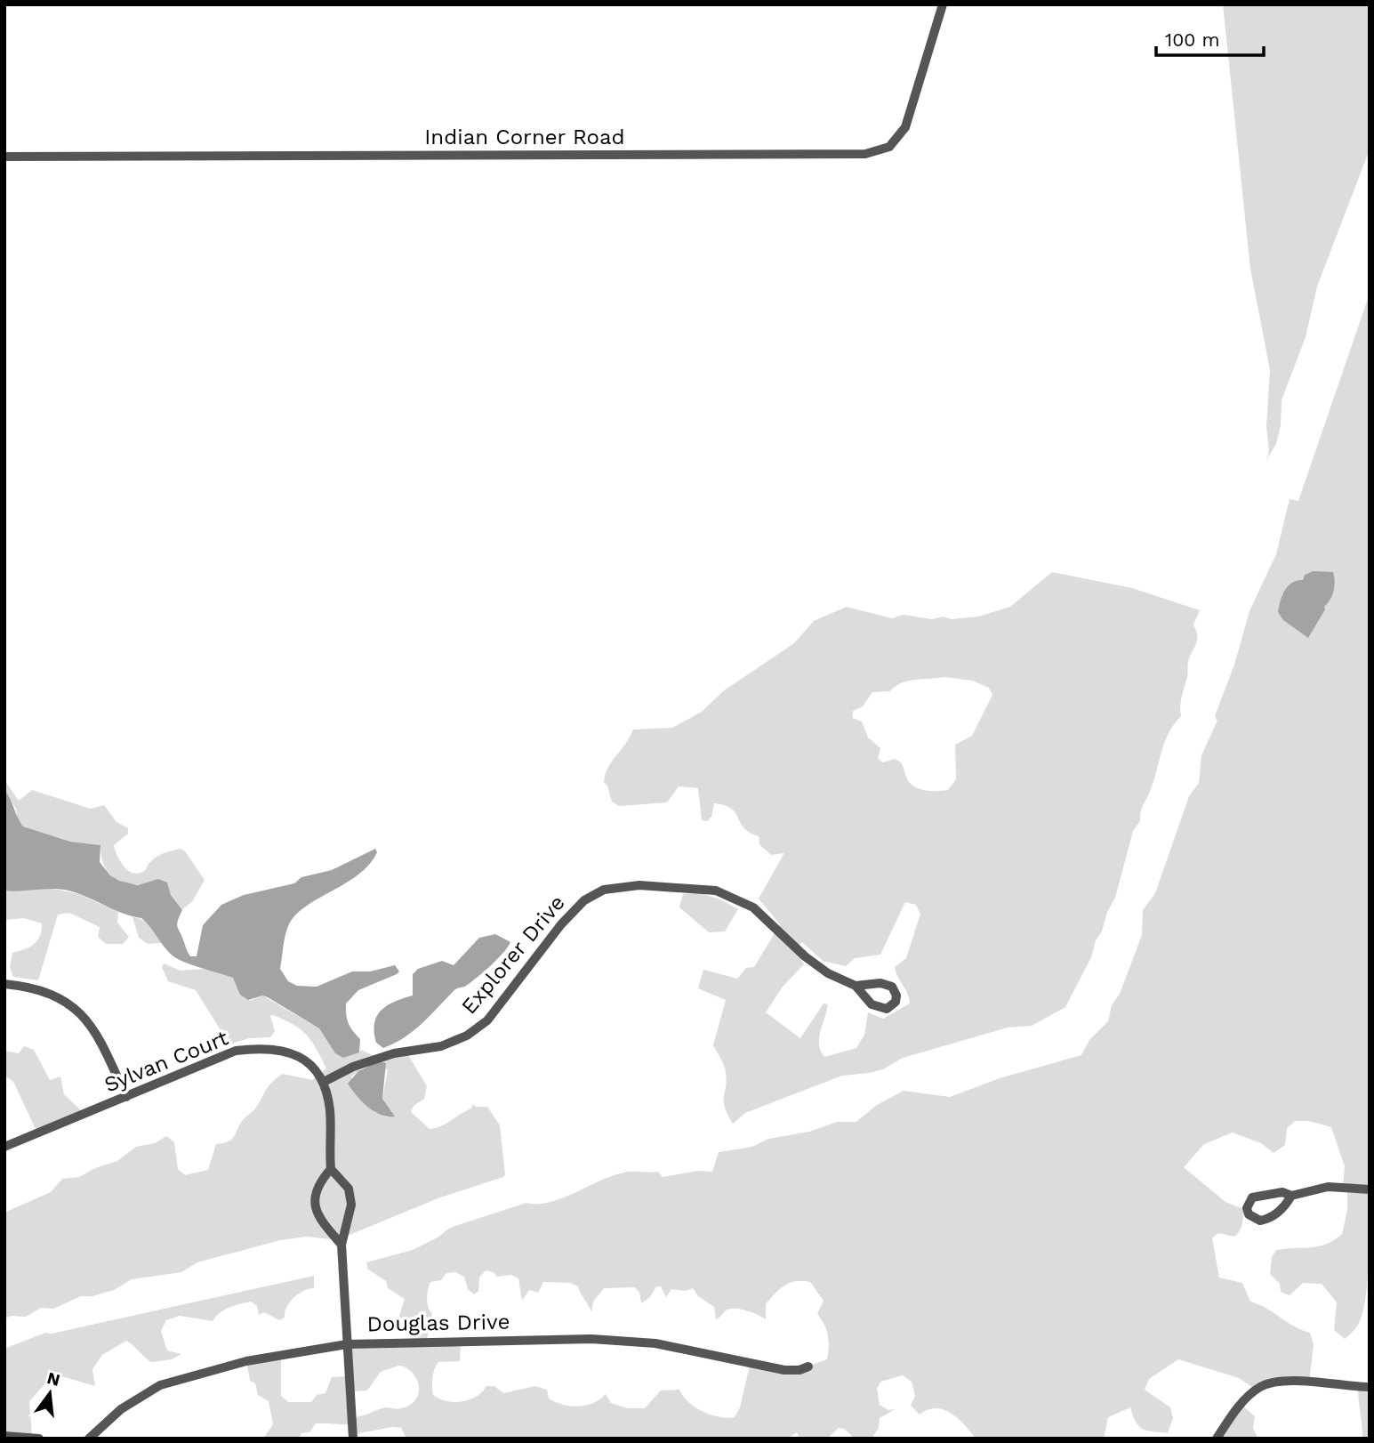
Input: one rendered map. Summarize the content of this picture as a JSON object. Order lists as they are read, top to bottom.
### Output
{
  "streets": {
    "street": [
      "Indian Corner Road",
      "Explorer Drive",
      "Sylvan Court",
      "Douglas Drive"
    ]
  },
  "crossings": [
    ["Explorer Drive", "Sylvan Court"]
  ],
  "scale_bar": "100 m",
  "north": "top"
}
